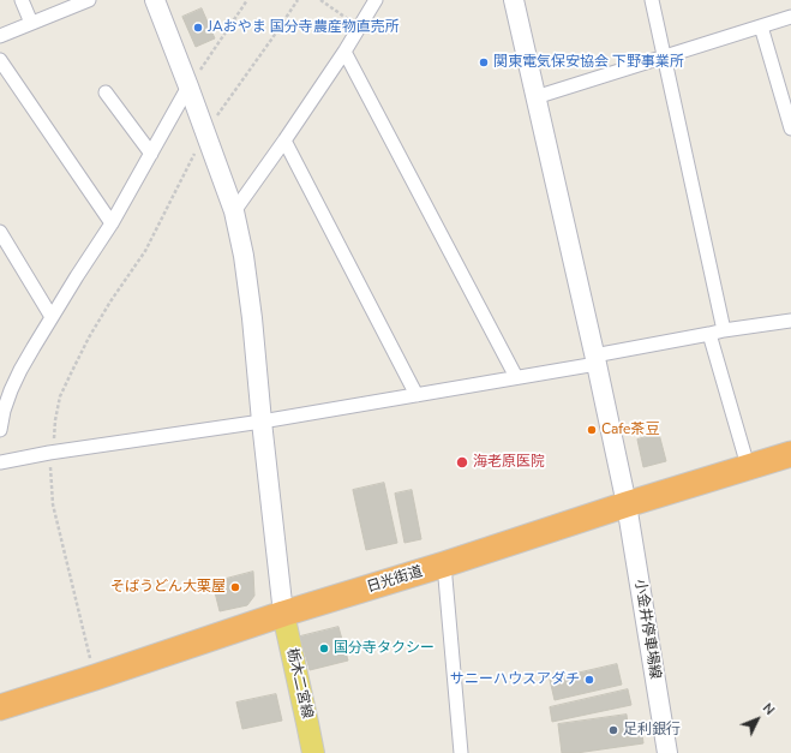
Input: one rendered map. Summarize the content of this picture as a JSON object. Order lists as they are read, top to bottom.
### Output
{
  "streets": {
    "highway": ["日光街道"],
    "main road": ["栃木二宮線"],
    "street": ["小金井停車場線"]
  },
  "crossings": [
    ["日光街道", "小金井停車場線"],
    ["日光街道", "栃木二宮線"]
  ],
  "places": [
    "JAおやま 国分寺農産物直売所",
    "関東電気保安協会 下野事業所",
    "Cafe茶豆",
    "海老原医院",
    "そばうどん大栗屋",
    "国分寺タクシー",
    "サニーハウスアダチ",
    "足利銀行"
  ],
  "north": "top right"
}
